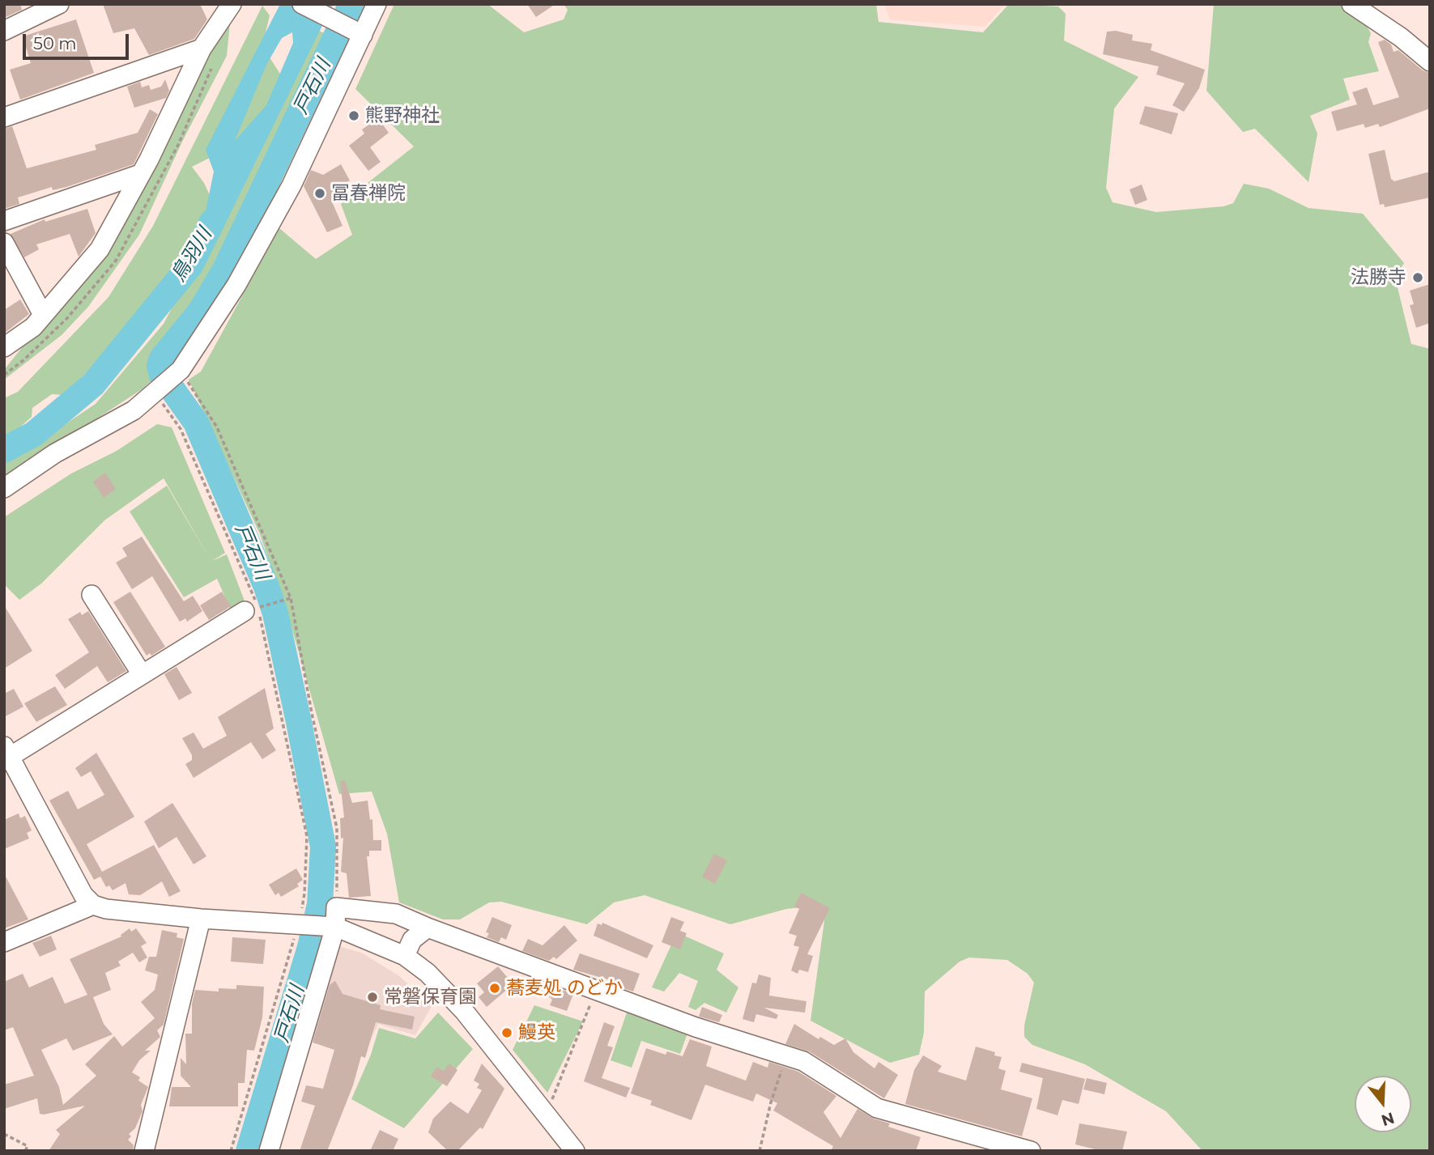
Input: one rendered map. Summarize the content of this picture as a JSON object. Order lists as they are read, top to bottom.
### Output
{
  "water": ["戸石川", "鳥羽川"],
  "places": [
    "熊野神社",
    "冨春禅院",
    "法勝寺",
    "蕎麦処 のどか",
    "常磐保育園",
    "鰻英"
  ],
  "scale_bar": "50 m",
  "north": "bottom"
}
